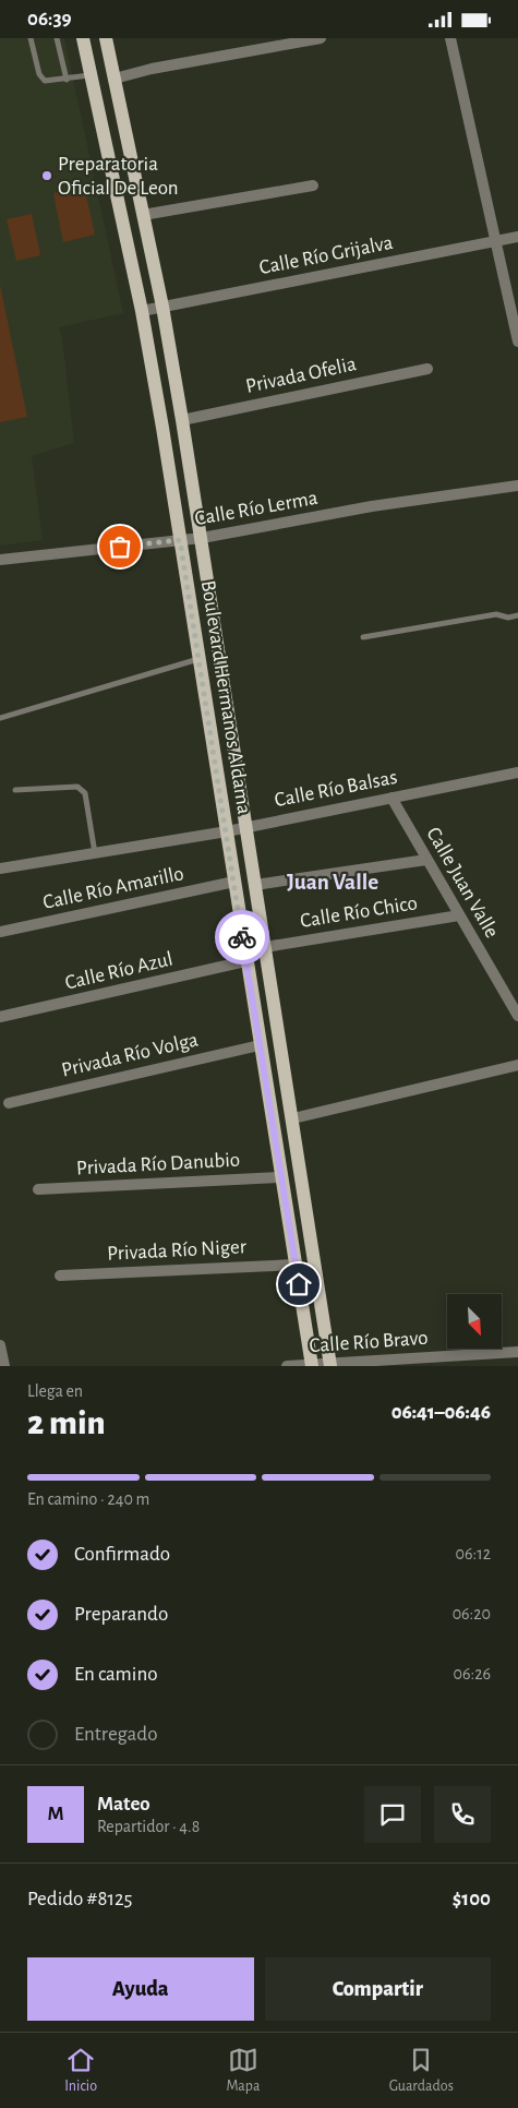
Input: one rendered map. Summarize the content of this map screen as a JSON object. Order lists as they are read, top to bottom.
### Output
{
  "streets": {
    "main road": ["Boulevard Hermanos Aldama"],
    "street": [
      "Calle Río Grijalva",
      "Privada Ofelia",
      "Calle Río Lerma",
      "Calle Río Balsas",
      "Calle Juan Valle",
      "Calle Río Amarillo",
      "Calle Río Chico",
      "Calle Río Azul",
      "Privada Río Volga",
      "Privada Río Danubio",
      "Privada Río Niger",
      "Calle Río Bravo"
    ]
  },
  "crossings": [
    ["Calle Río Grijalva", "Boulevard Hermanos Aldama"],
    ["Privada Ofelia", "Boulevard Hermanos Aldama"],
    ["Calle Río Lerma", "Boulevard Hermanos Aldama"],
    ["Boulevard Hermanos Aldama", "Calle Río Balsas"],
    ["Boulevard Hermanos Aldama", "Calle Río Amarillo"],
    ["Boulevard Hermanos Aldama", "Calle Río Chico"],
    ["Boulevard Hermanos Aldama", "Calle Río Azul"],
    ["Boulevard Hermanos Aldama", "Privada Río Volga"],
    ["Boulevard Hermanos Aldama", "Privada Río Danubio"],
    ["Boulevard Hermanos Aldama", "Privada Río Niger"],
    ["Boulevard Hermanos Aldama", "Calle Río Bravo"],
    ["Calle Río Balsas", "Calle Juan Valle"],
    ["Calle Juan Valle", "Calle Río Chico"]
  ],
  "districts": ["Juan Valle"],
  "places": ["Preparatoria Oficial De Leon"],
  "north": "bottom right",
  "page": {
    "status": "06:39",
    "heading": ["2 min", "Llega en", "06:41–06:46"],
    "panel": [
      "Mateo",
      "Repartidor · 4.8",
      "Pedido #8125",
      "$100"
    ],
    "bar": "En camino · 240 m",
    "list": [
      ["Confirmado", "06:12"],
      ["Preparando", "06:20"],
      ["En camino", "06:26"],
      "Entregado"
    ],
    "round": "M",
    "buttons": ["Ayuda", "Compartir"],
    "tabs": ["Inicio", "Mapa", "Guardados"]
  }
}
